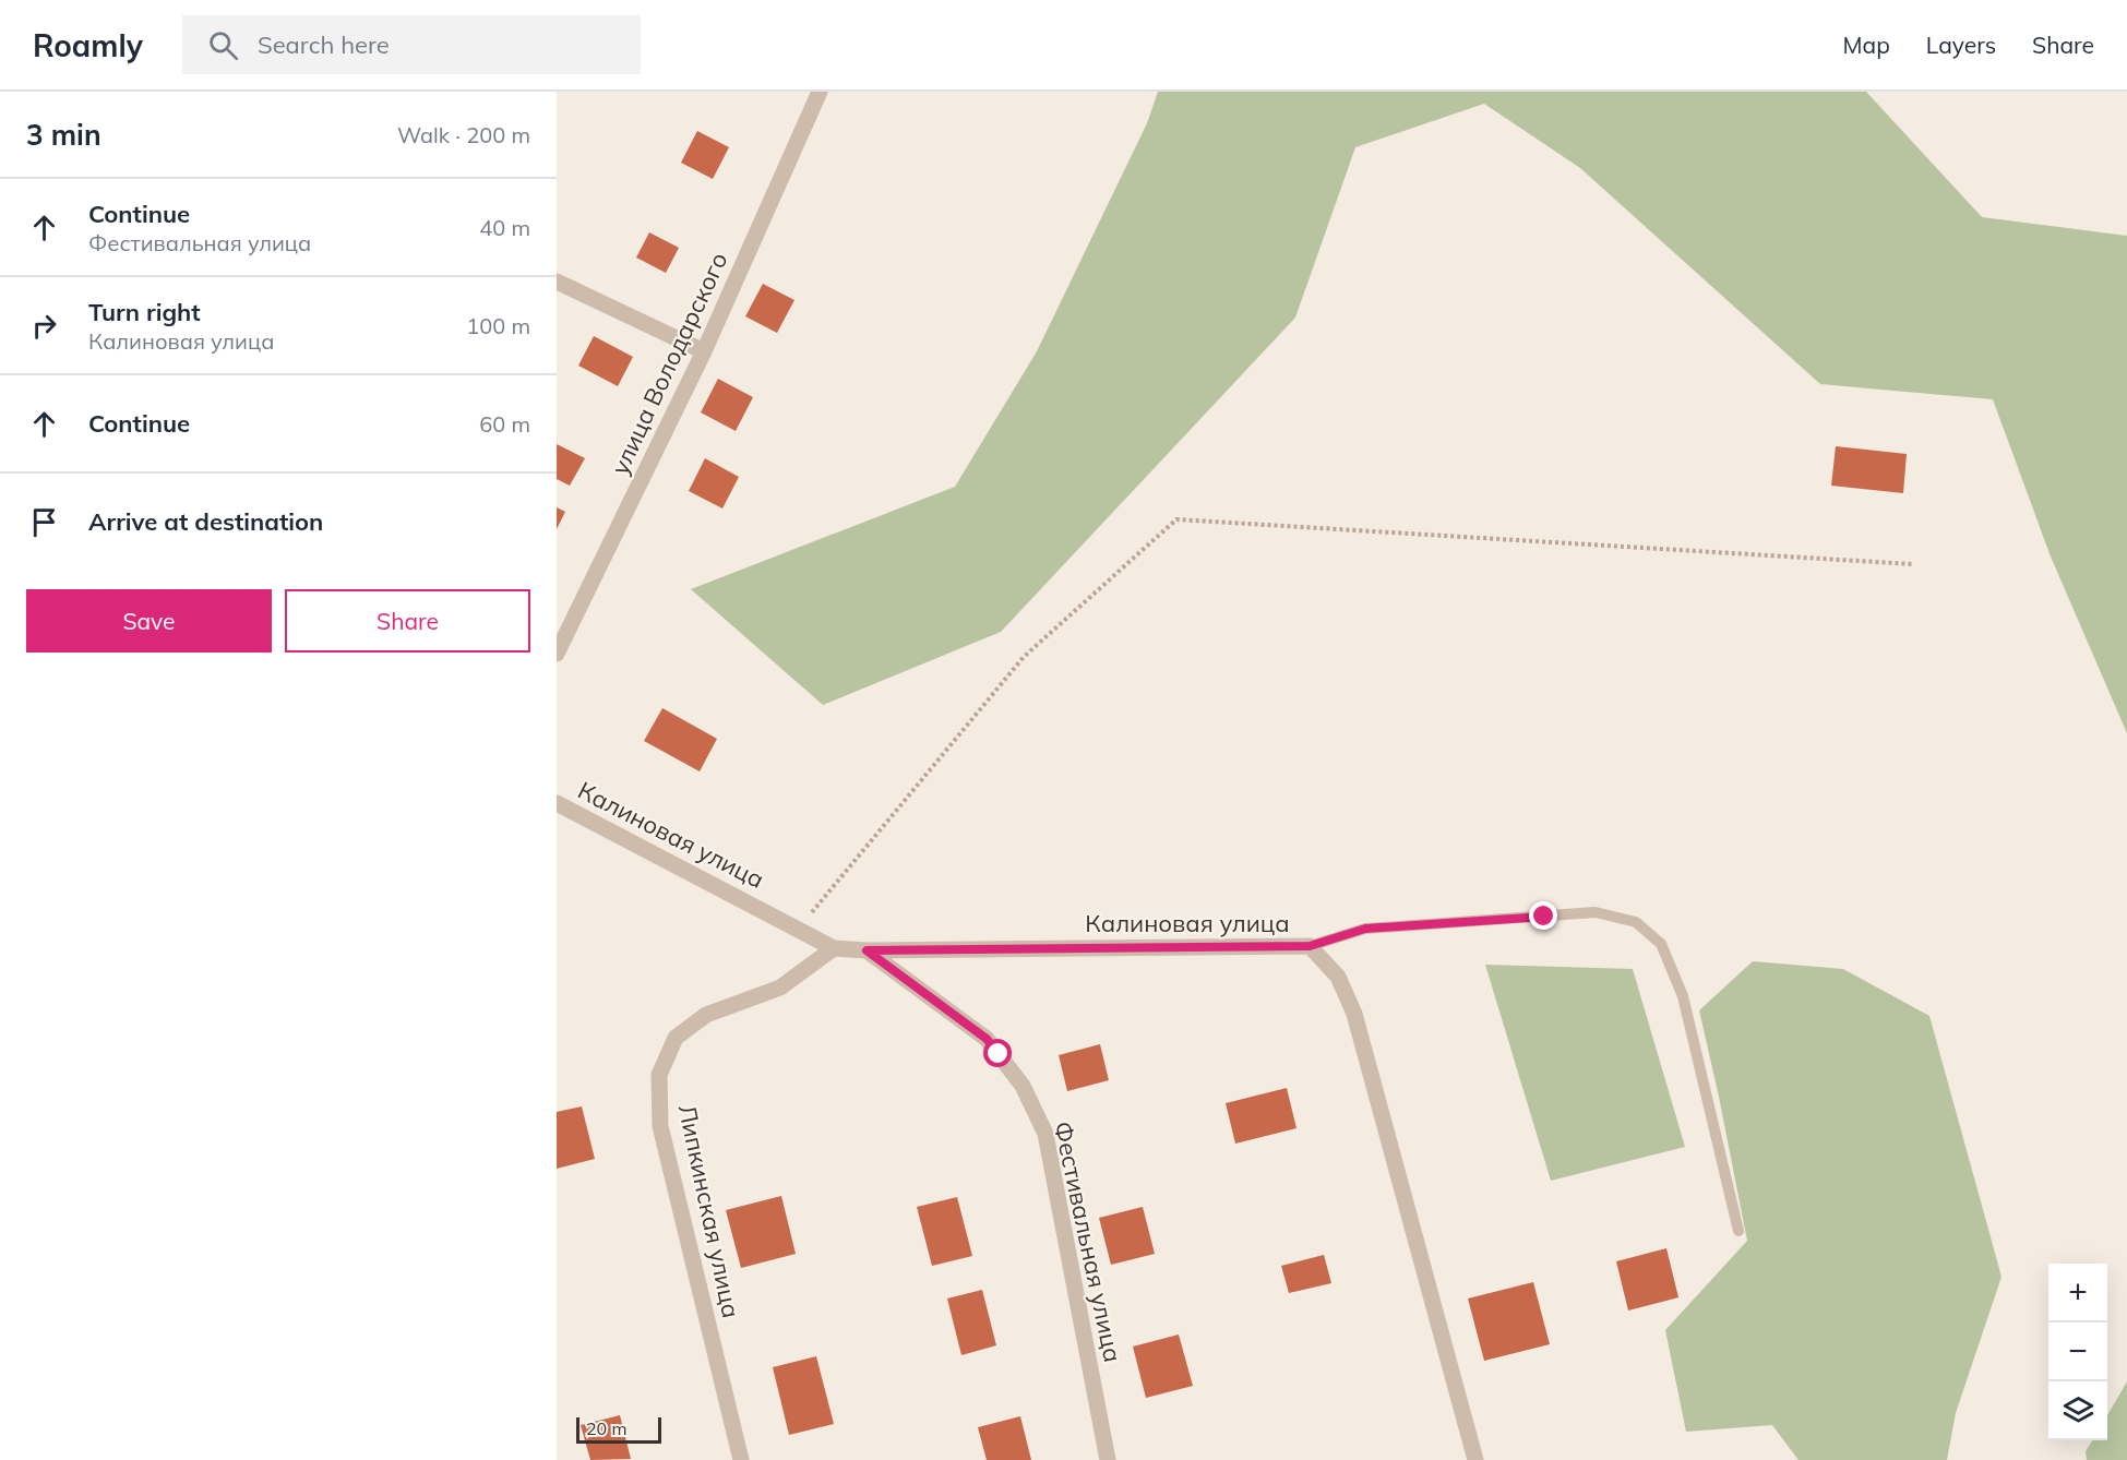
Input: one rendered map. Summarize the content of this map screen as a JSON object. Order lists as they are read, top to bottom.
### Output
{
  "streets": {
    "street": [
      "улица Володарского",
      "Калиновая улица",
      "Липкинская улица",
      "Фестивальная улица"
    ]
  },
  "crossings": [
    ["Калиновая улица", "Липкинская улица"],
    ["Калиновая улица", "Фестивальная улица"]
  ],
  "scale_bar": "20 m",
  "page": {
    "header": "Roamly",
    "search": "Search here",
    "nav": ["Map", "Layers", "Share"],
    "heading": ["3 min", "Walk · 200 m"],
    "list": [
      ["Continue", "Фестивальная улица", "40 m"],
      ["Turn right", "Калиновая улица", "100 m"],
      ["Continue", "60 m"],
      "Arrive at destination"
    ],
    "buttons": ["Save", "Share"],
    "map_buttons": ["+", "−"],
    "scale": "20 m"
  }
}
